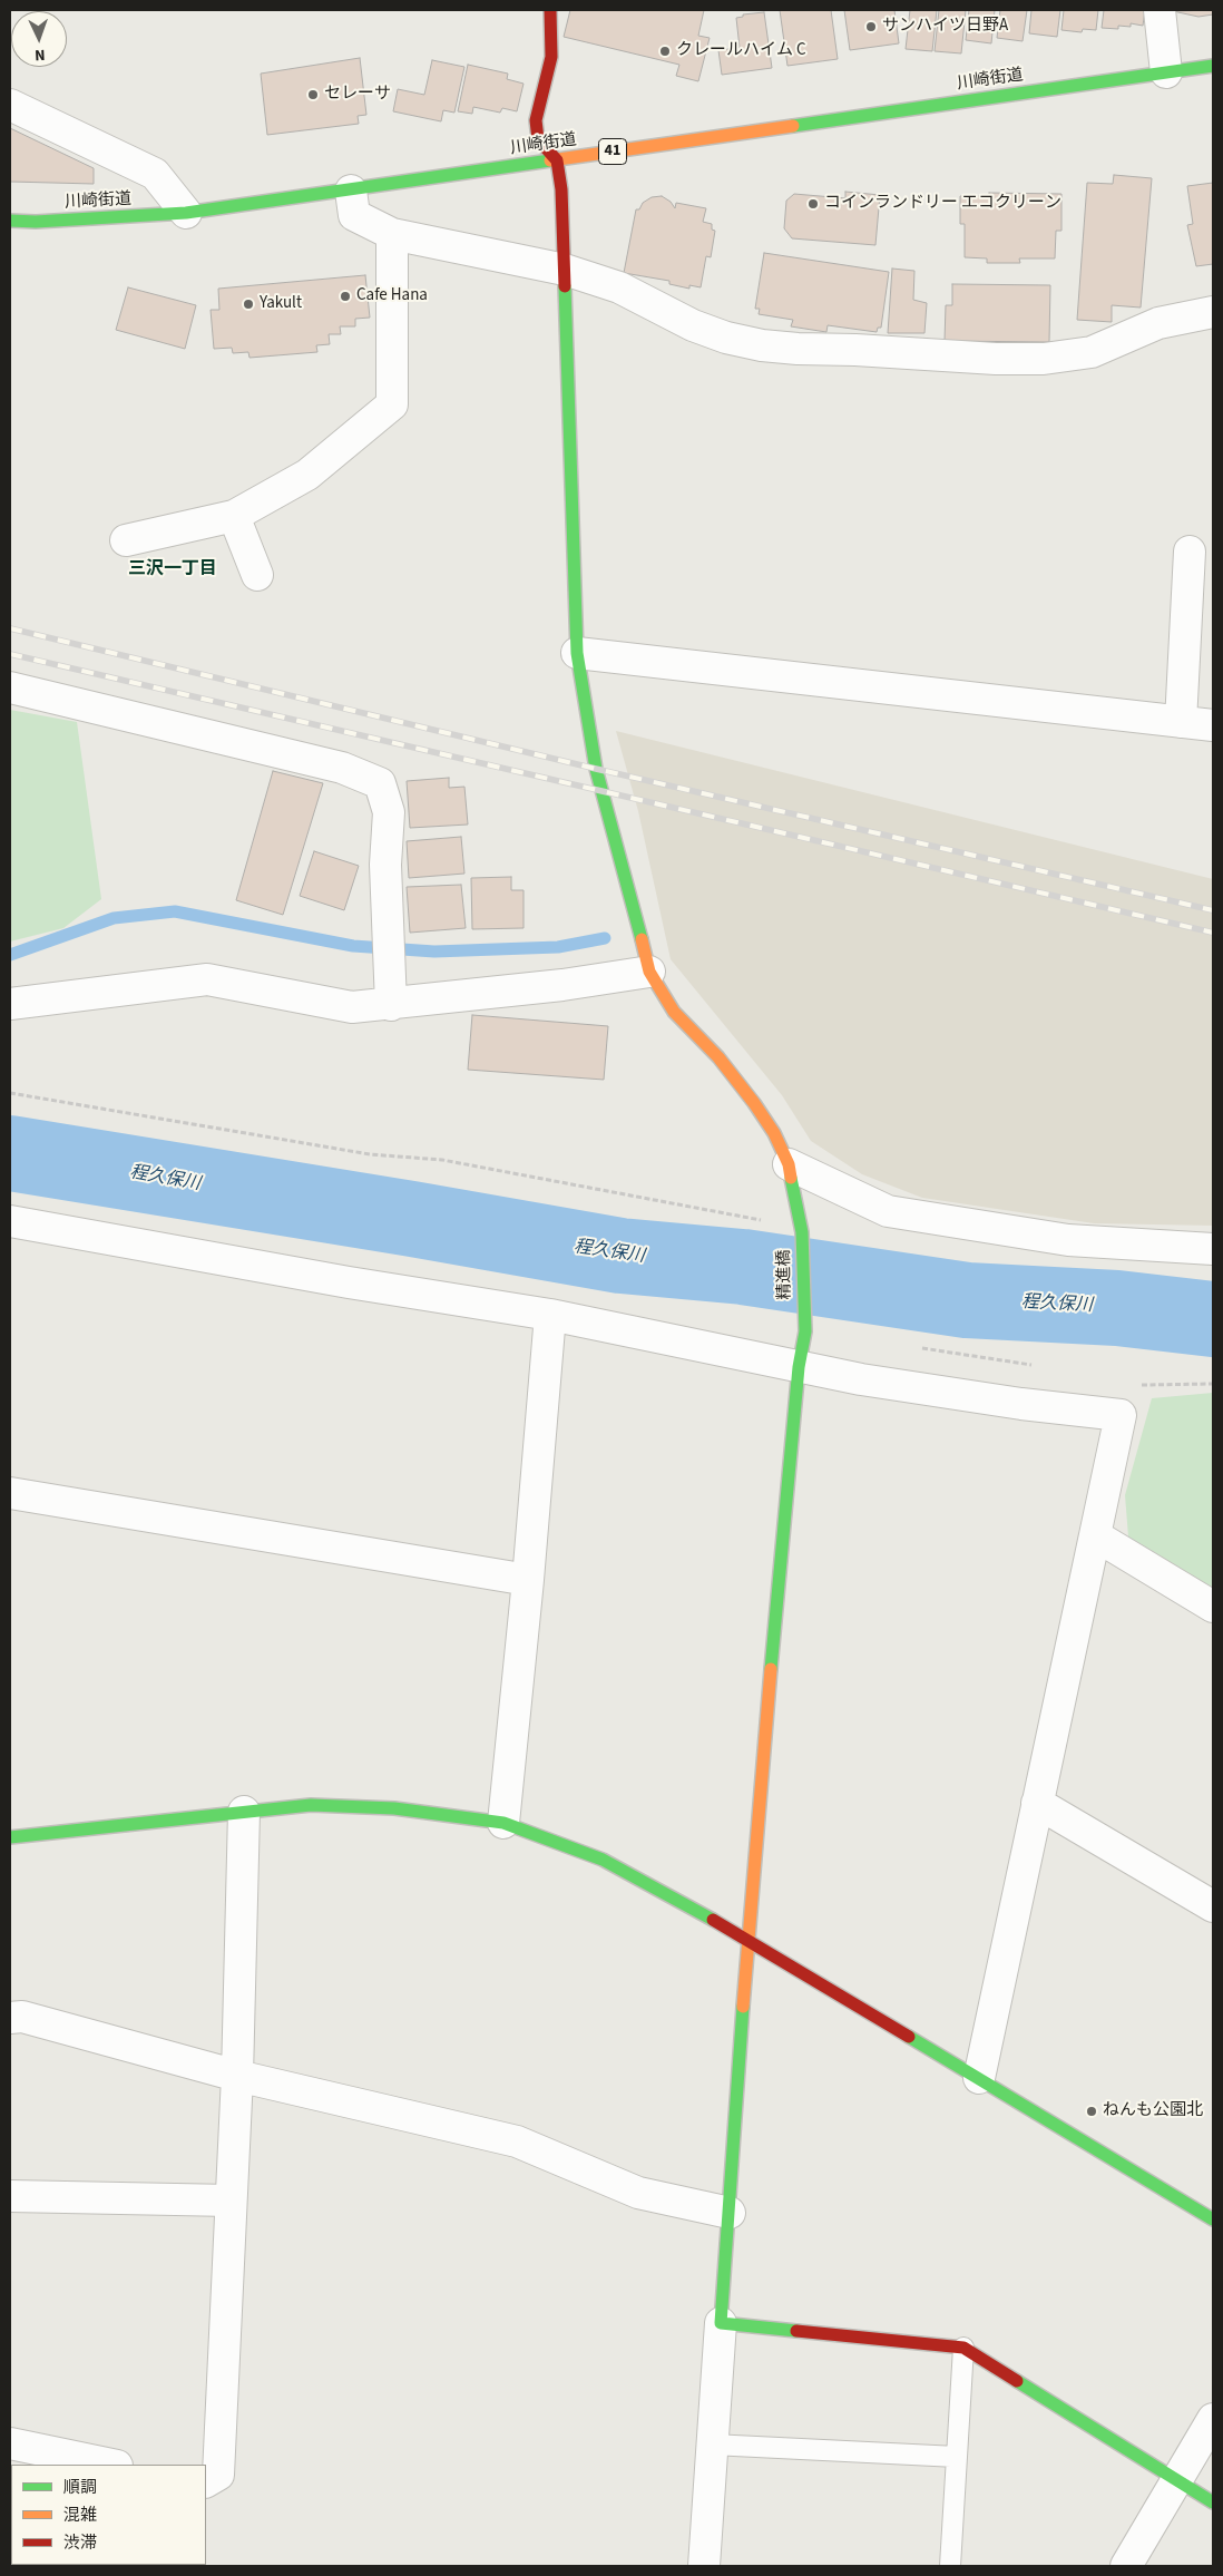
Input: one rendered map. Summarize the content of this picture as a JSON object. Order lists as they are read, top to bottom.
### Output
{
  "streets": {
    "street": ["川崎街道", "41", "精進橋"]
  },
  "crossings": [
    ["川崎街道", "精進橋"]
  ],
  "districts": ["三沢一丁目"],
  "water": ["程久保川"],
  "places": [
    "サンハイツ日野A",
    "クレールハイム C",
    "セレーサ",
    "コインランドリー エコクリーン",
    "Cafe Hana",
    "Yakult",
    "ねんも公園北"
  ],
  "legend": ["順調", "混雑", "渋滞"],
  "north": "bottom"
}
